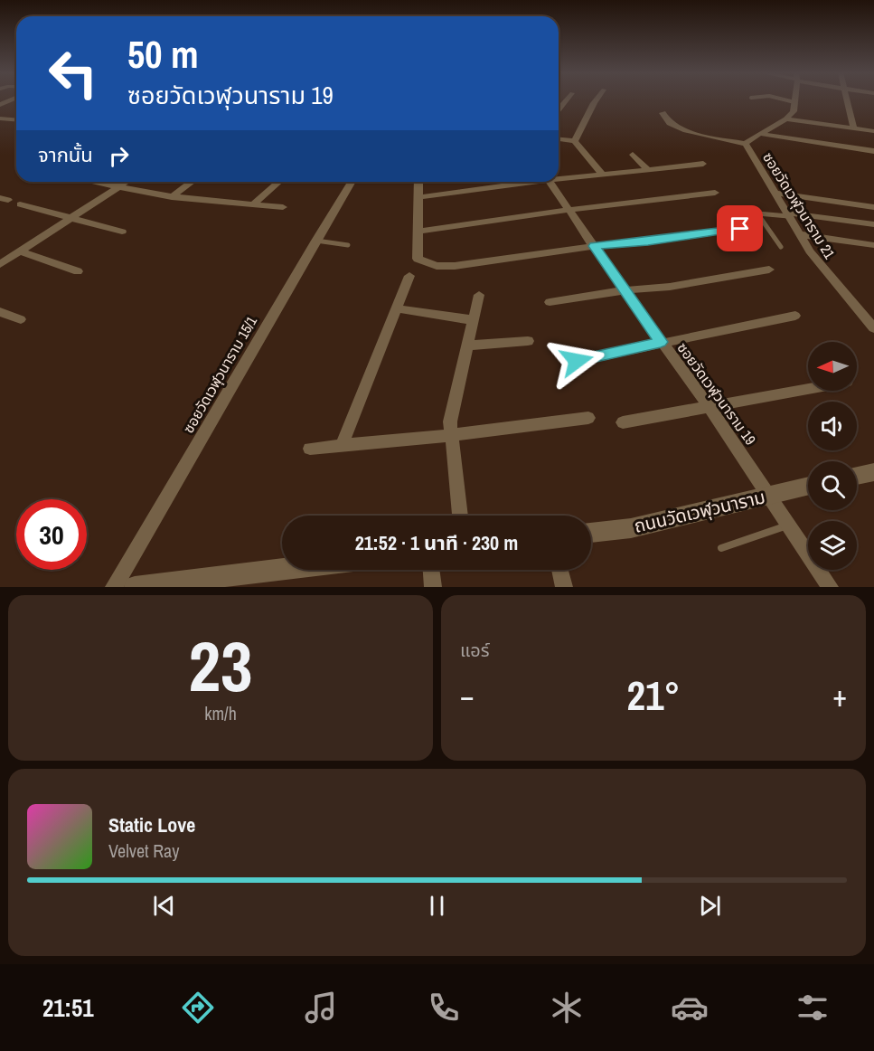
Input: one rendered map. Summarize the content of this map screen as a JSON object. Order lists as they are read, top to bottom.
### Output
{
  "streets": {
    "street": [
      "ซอยวัดเวฬุวนาราม 21",
      "ซอยวัดเวฬุวนาราม 15/1",
      "ซอยวัดเวฬุวนาราม 19",
      "ถนนวัดเวฬุวนาราม"
    ]
  },
  "crossings": [
    ["ซอยวัดเวฬุวนาราม 19", "ถนนวัดเวฬุวนาราม"]
  ],
  "north": "left",
  "page": {
    "turn": ["50 m", "ซอยวัดเวฬุวนาราม 19"],
    "then": "จากนั้น",
    "limit": "30",
    "trip": "21:52 · 1 นาที · 230 m",
    "tile": [
      ["23", "km/h"],
      "แอร์"
    ],
    "heat": ["−", "21°", "+"],
    "song": ["Static Love", "Velvet Ray"],
    "tabs": "21:51"
  }
}
